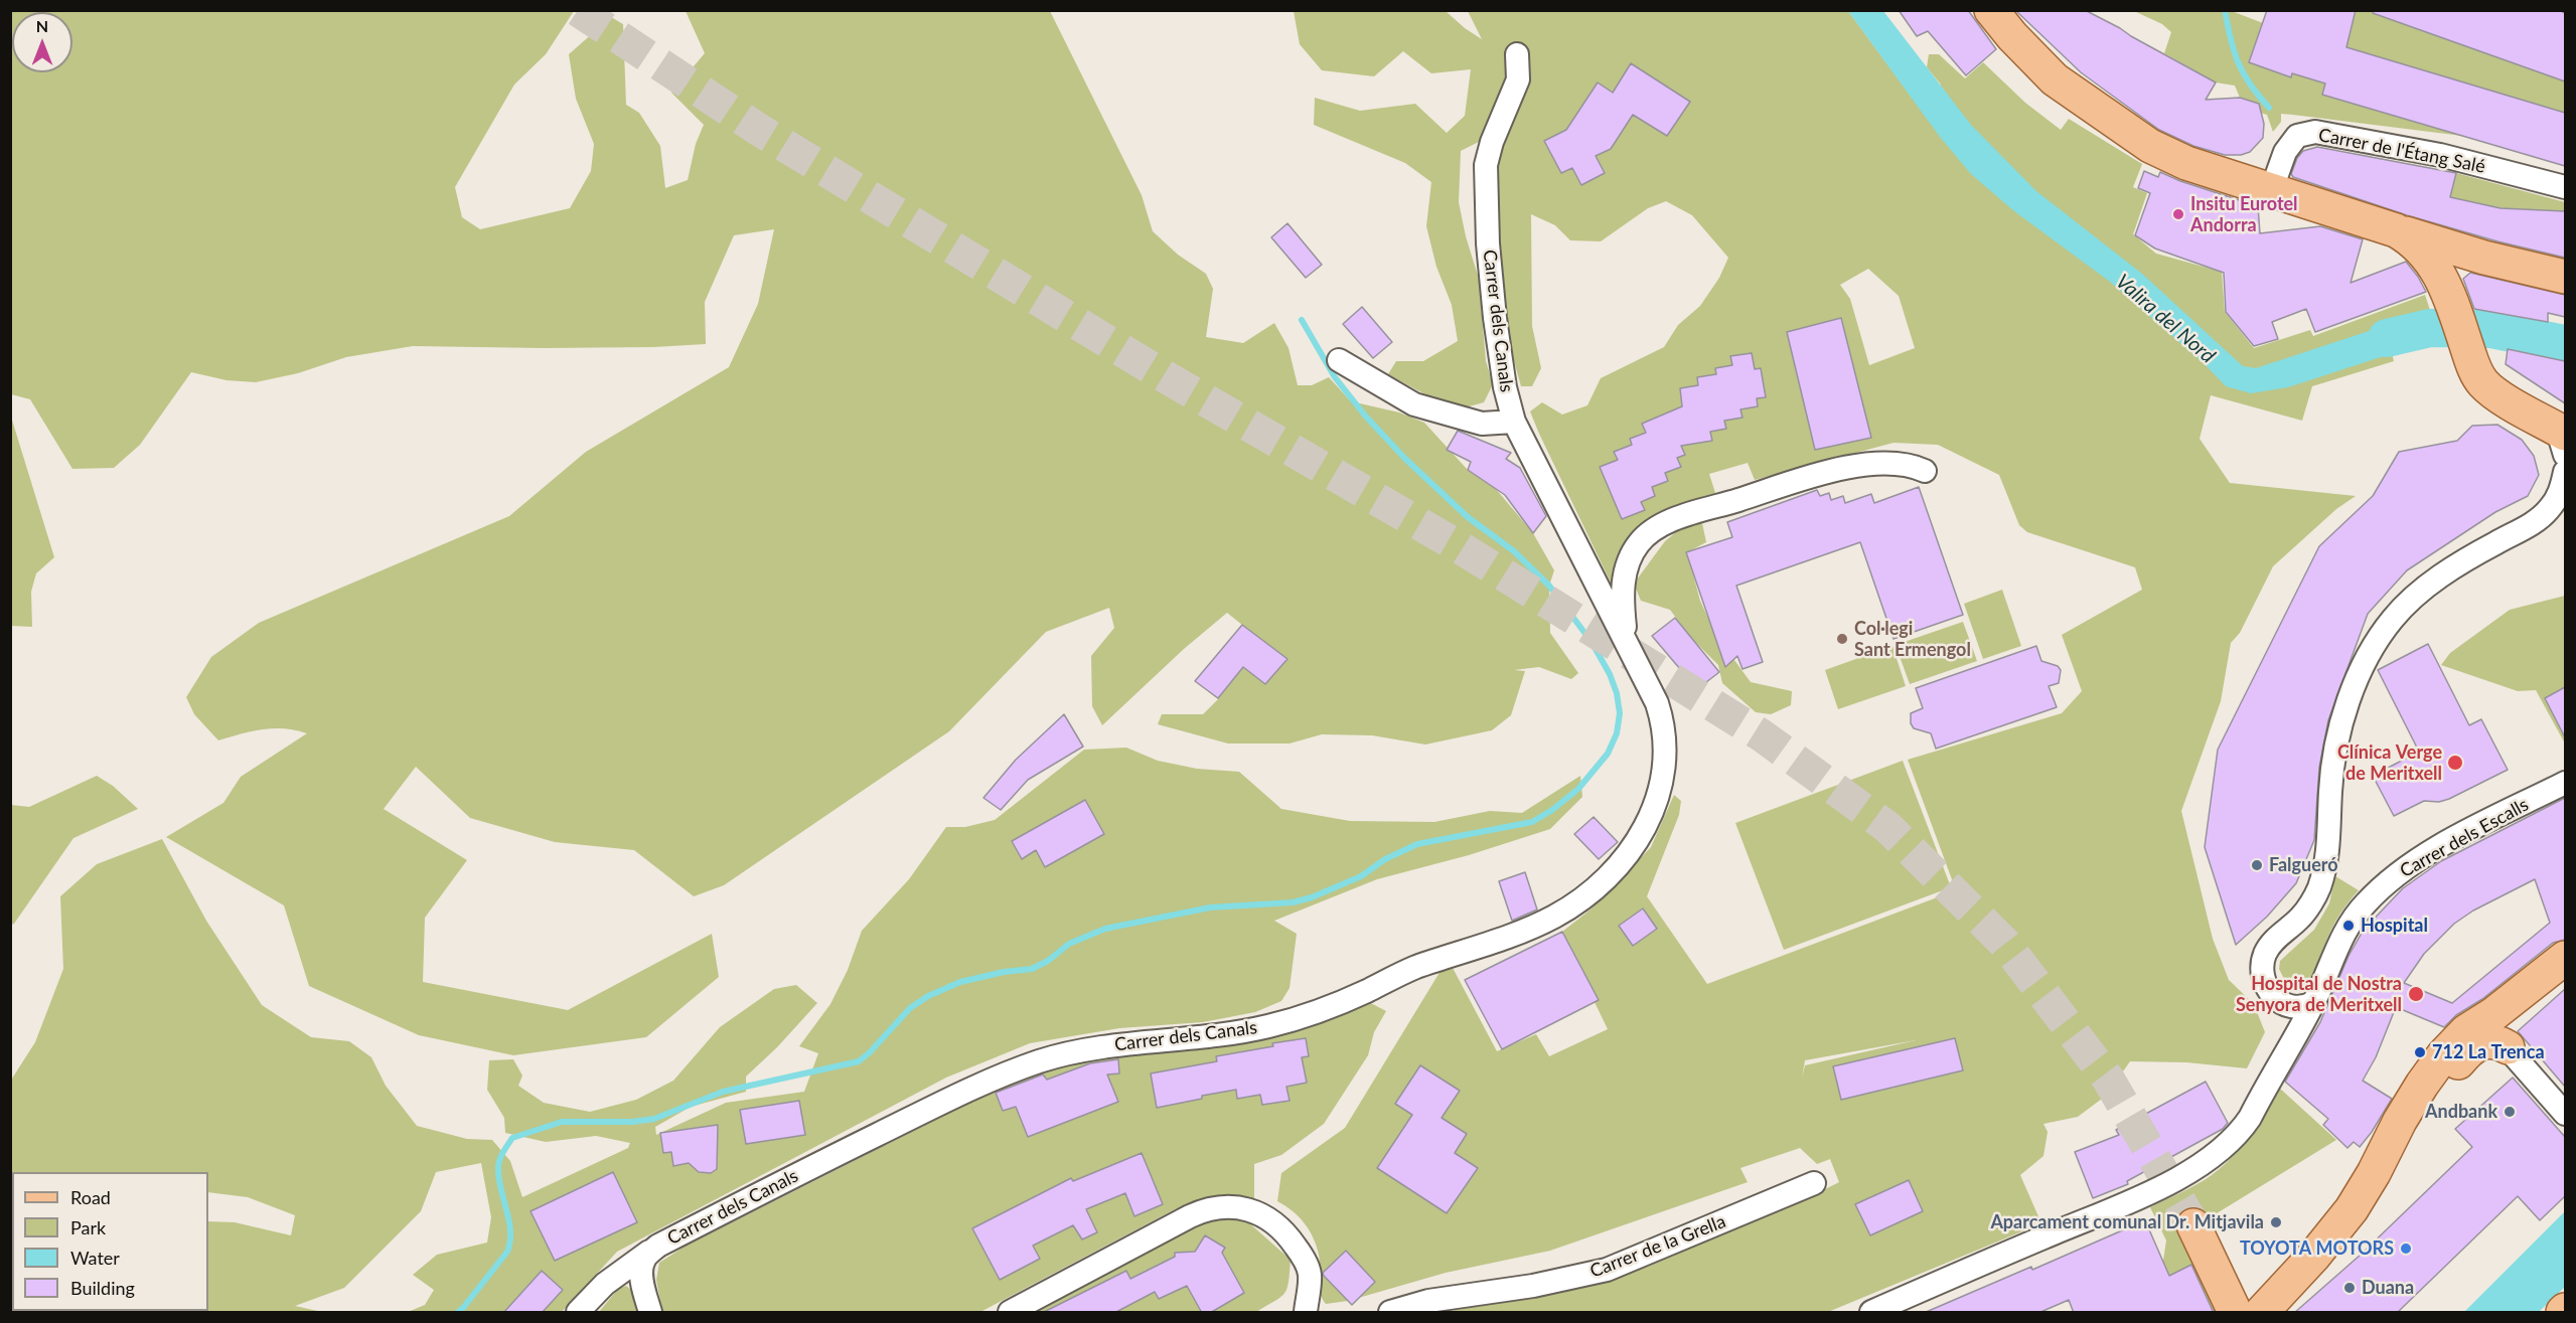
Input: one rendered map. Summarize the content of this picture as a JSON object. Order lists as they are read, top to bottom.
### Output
{
  "streets": {
    "street": [
      "Carrer de l'Étang Salé",
      "Carrer dels Canals",
      "Carrer dels Escalls",
      "Carrer de la Grella"
    ]
  },
  "water": ["Valira del Nord"],
  "places": [
    "Insitu Eurotel Andorra",
    "Col·legi Sant Ermengol",
    "Clínica Verge de Meritxell",
    "Falgueró",
    "Hospital",
    "Hospital de Nostra Senyora de Meritxell",
    "712 La Trenca",
    "Andbank",
    "Aparcament comunal Dr. Mitjavila",
    "TOYOTA MOTORS",
    "Duana"
  ],
  "legend": [
    "Road",
    "Park",
    "Water",
    "Building"
  ],
  "north": "top"
}
